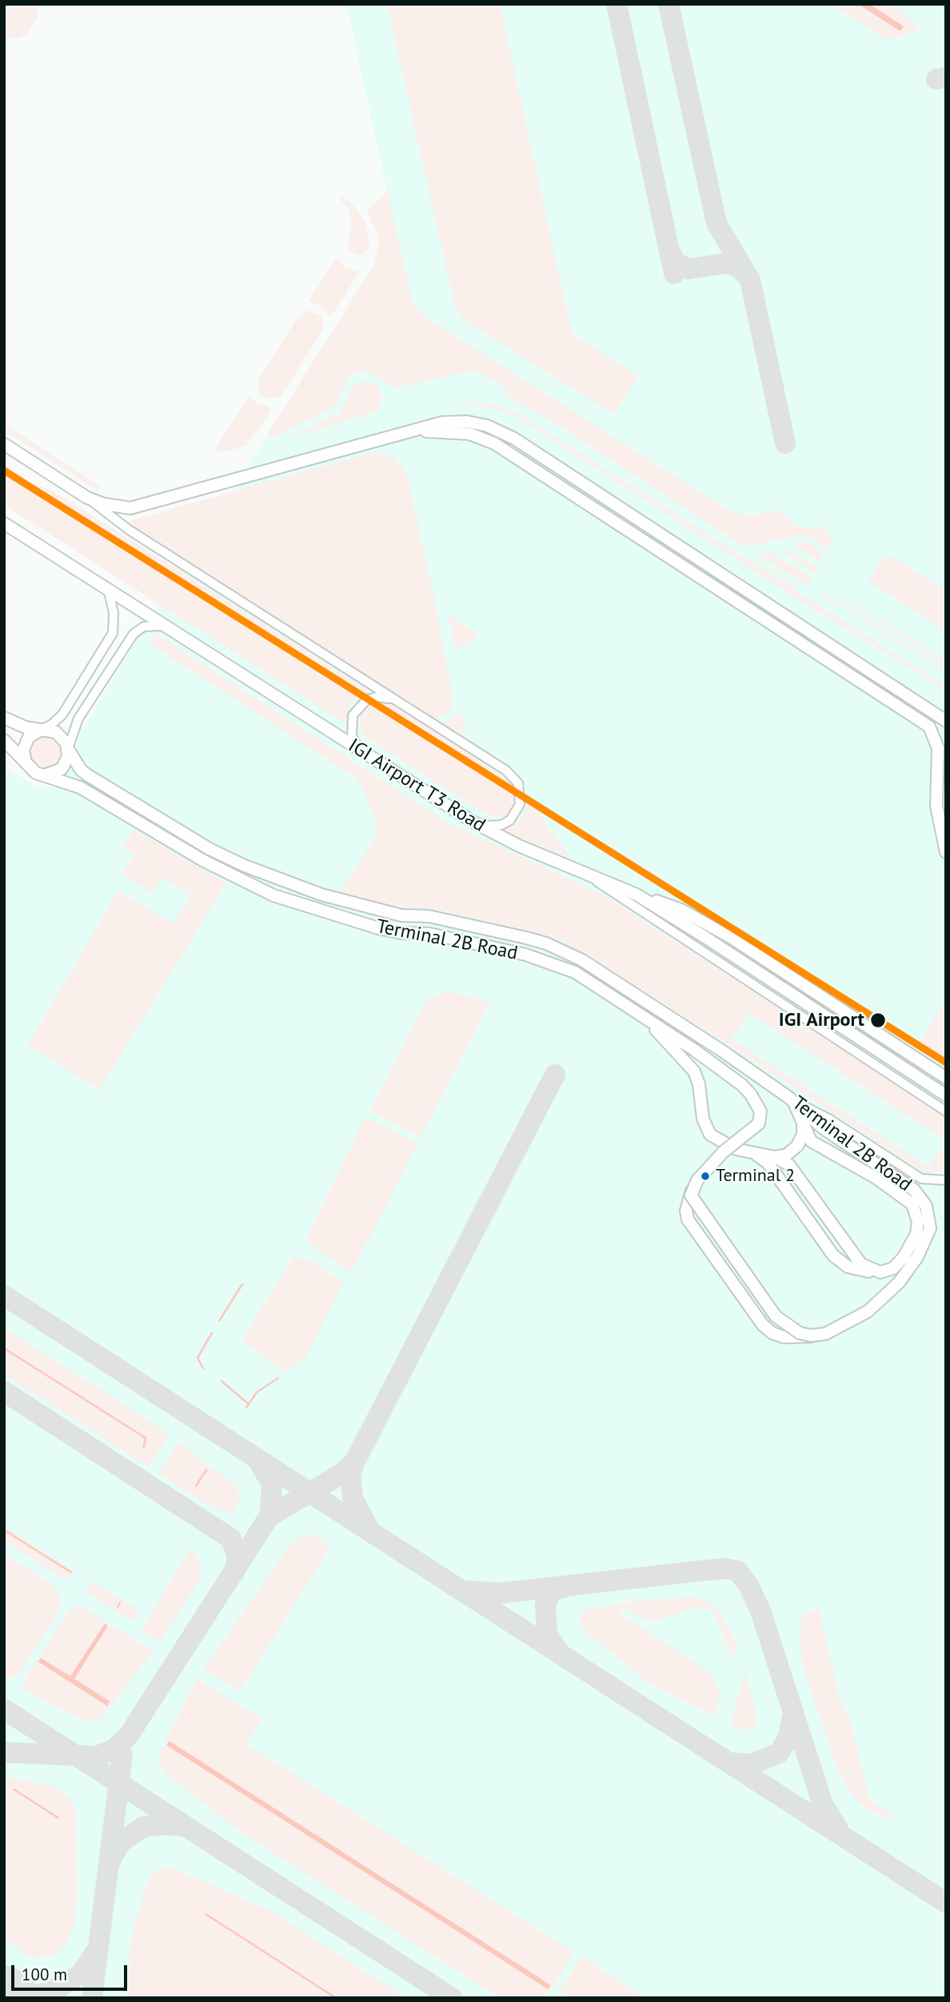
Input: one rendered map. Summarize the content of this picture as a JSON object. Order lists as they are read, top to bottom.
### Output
{
  "streets": {
    "main road": ["IGI Airport T3 Road", "Terminal 2B Road"]
  },
  "places": ["IGI Airport", "Terminal 2"],
  "scale_bar": "100 m"
}
